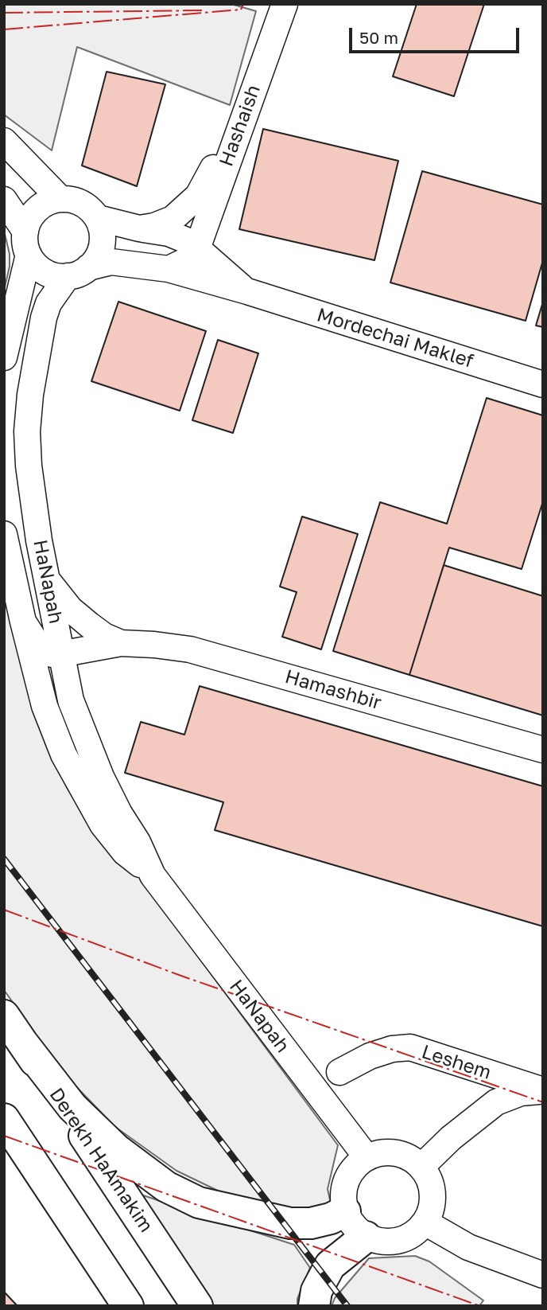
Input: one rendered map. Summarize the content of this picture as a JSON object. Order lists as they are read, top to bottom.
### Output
{
  "streets": {
    "highway": ["Derekh HaAmakim"],
    "street": [
      "Hashaish",
      "Mordechai Maklef",
      "HaNapah",
      "Hamashbir",
      "Leshem"
    ]
  },
  "crossings": [
    ["Hashaish", "Mordechai Maklef"],
    ["Mordechai Maklef", "HaNapah"],
    ["HaNapah", "Hamashbir"],
    ["HaNapah", "Leshem"]
  ],
  "scale_bar": "50 m"
}
